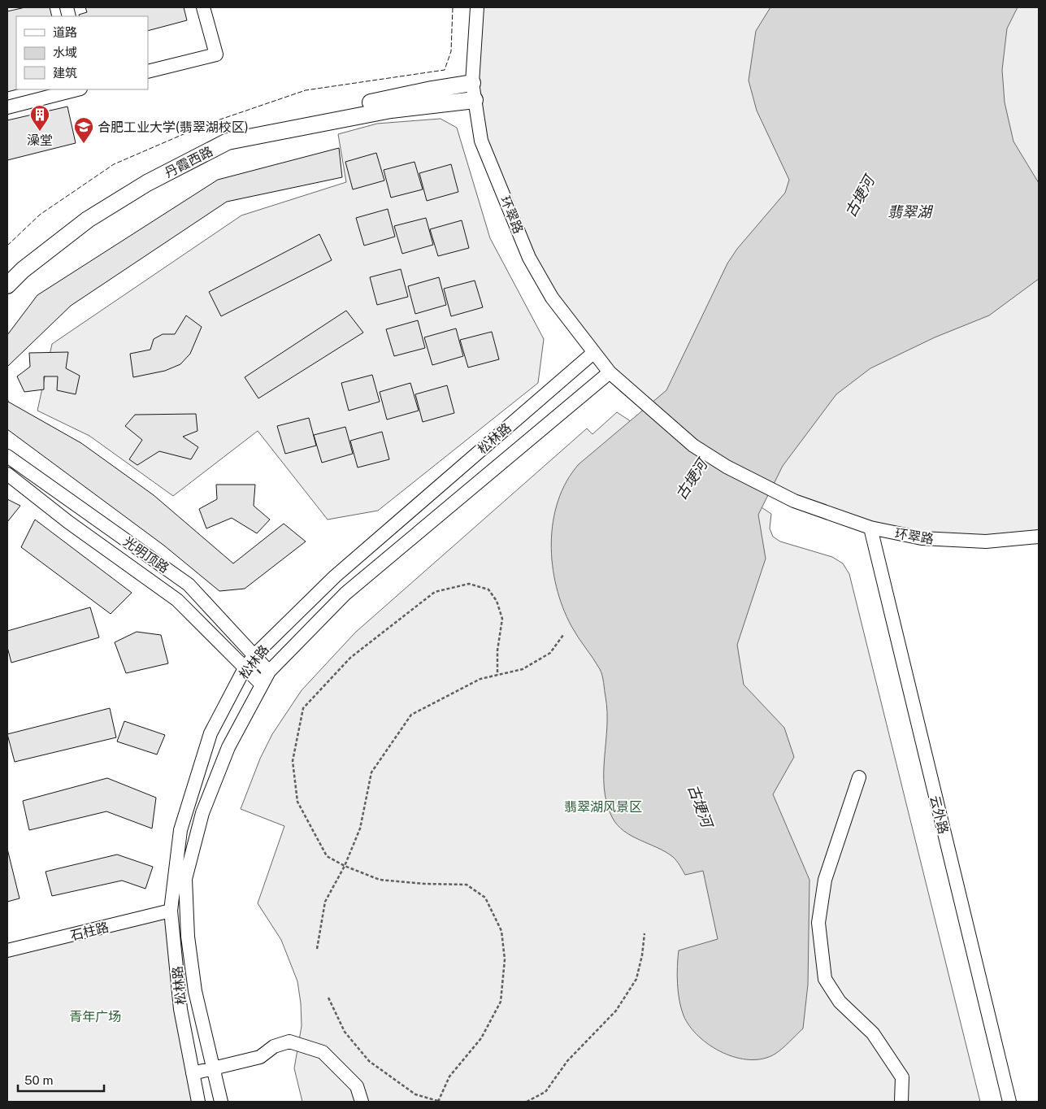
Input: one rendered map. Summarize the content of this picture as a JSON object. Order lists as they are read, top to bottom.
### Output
{
  "streets": {
    "main road": ["丹霞西路"],
    "street": [
      "环翠路",
      "松林路",
      "光明顶路",
      "云外路",
      "石柱路"
    ]
  },
  "crossings": [
    ["丹霞西路", "环翠路"],
    ["环翠路", "松林路"],
    ["环翠路", "云外路"],
    ["松林路", "光明顶路"],
    ["松林路", "石柱路"]
  ],
  "water": ["古埂河", "翡翠湖"],
  "parks": ["翡翠湖风景区", "青年广场"],
  "places": {
    "building": ["澡堂"],
    "school or university": ["合肥工业大学(翡翠湖校区)"]
  },
  "legend": ["道路", "水域", "建筑"],
  "scale_bar": "50 m"
}
